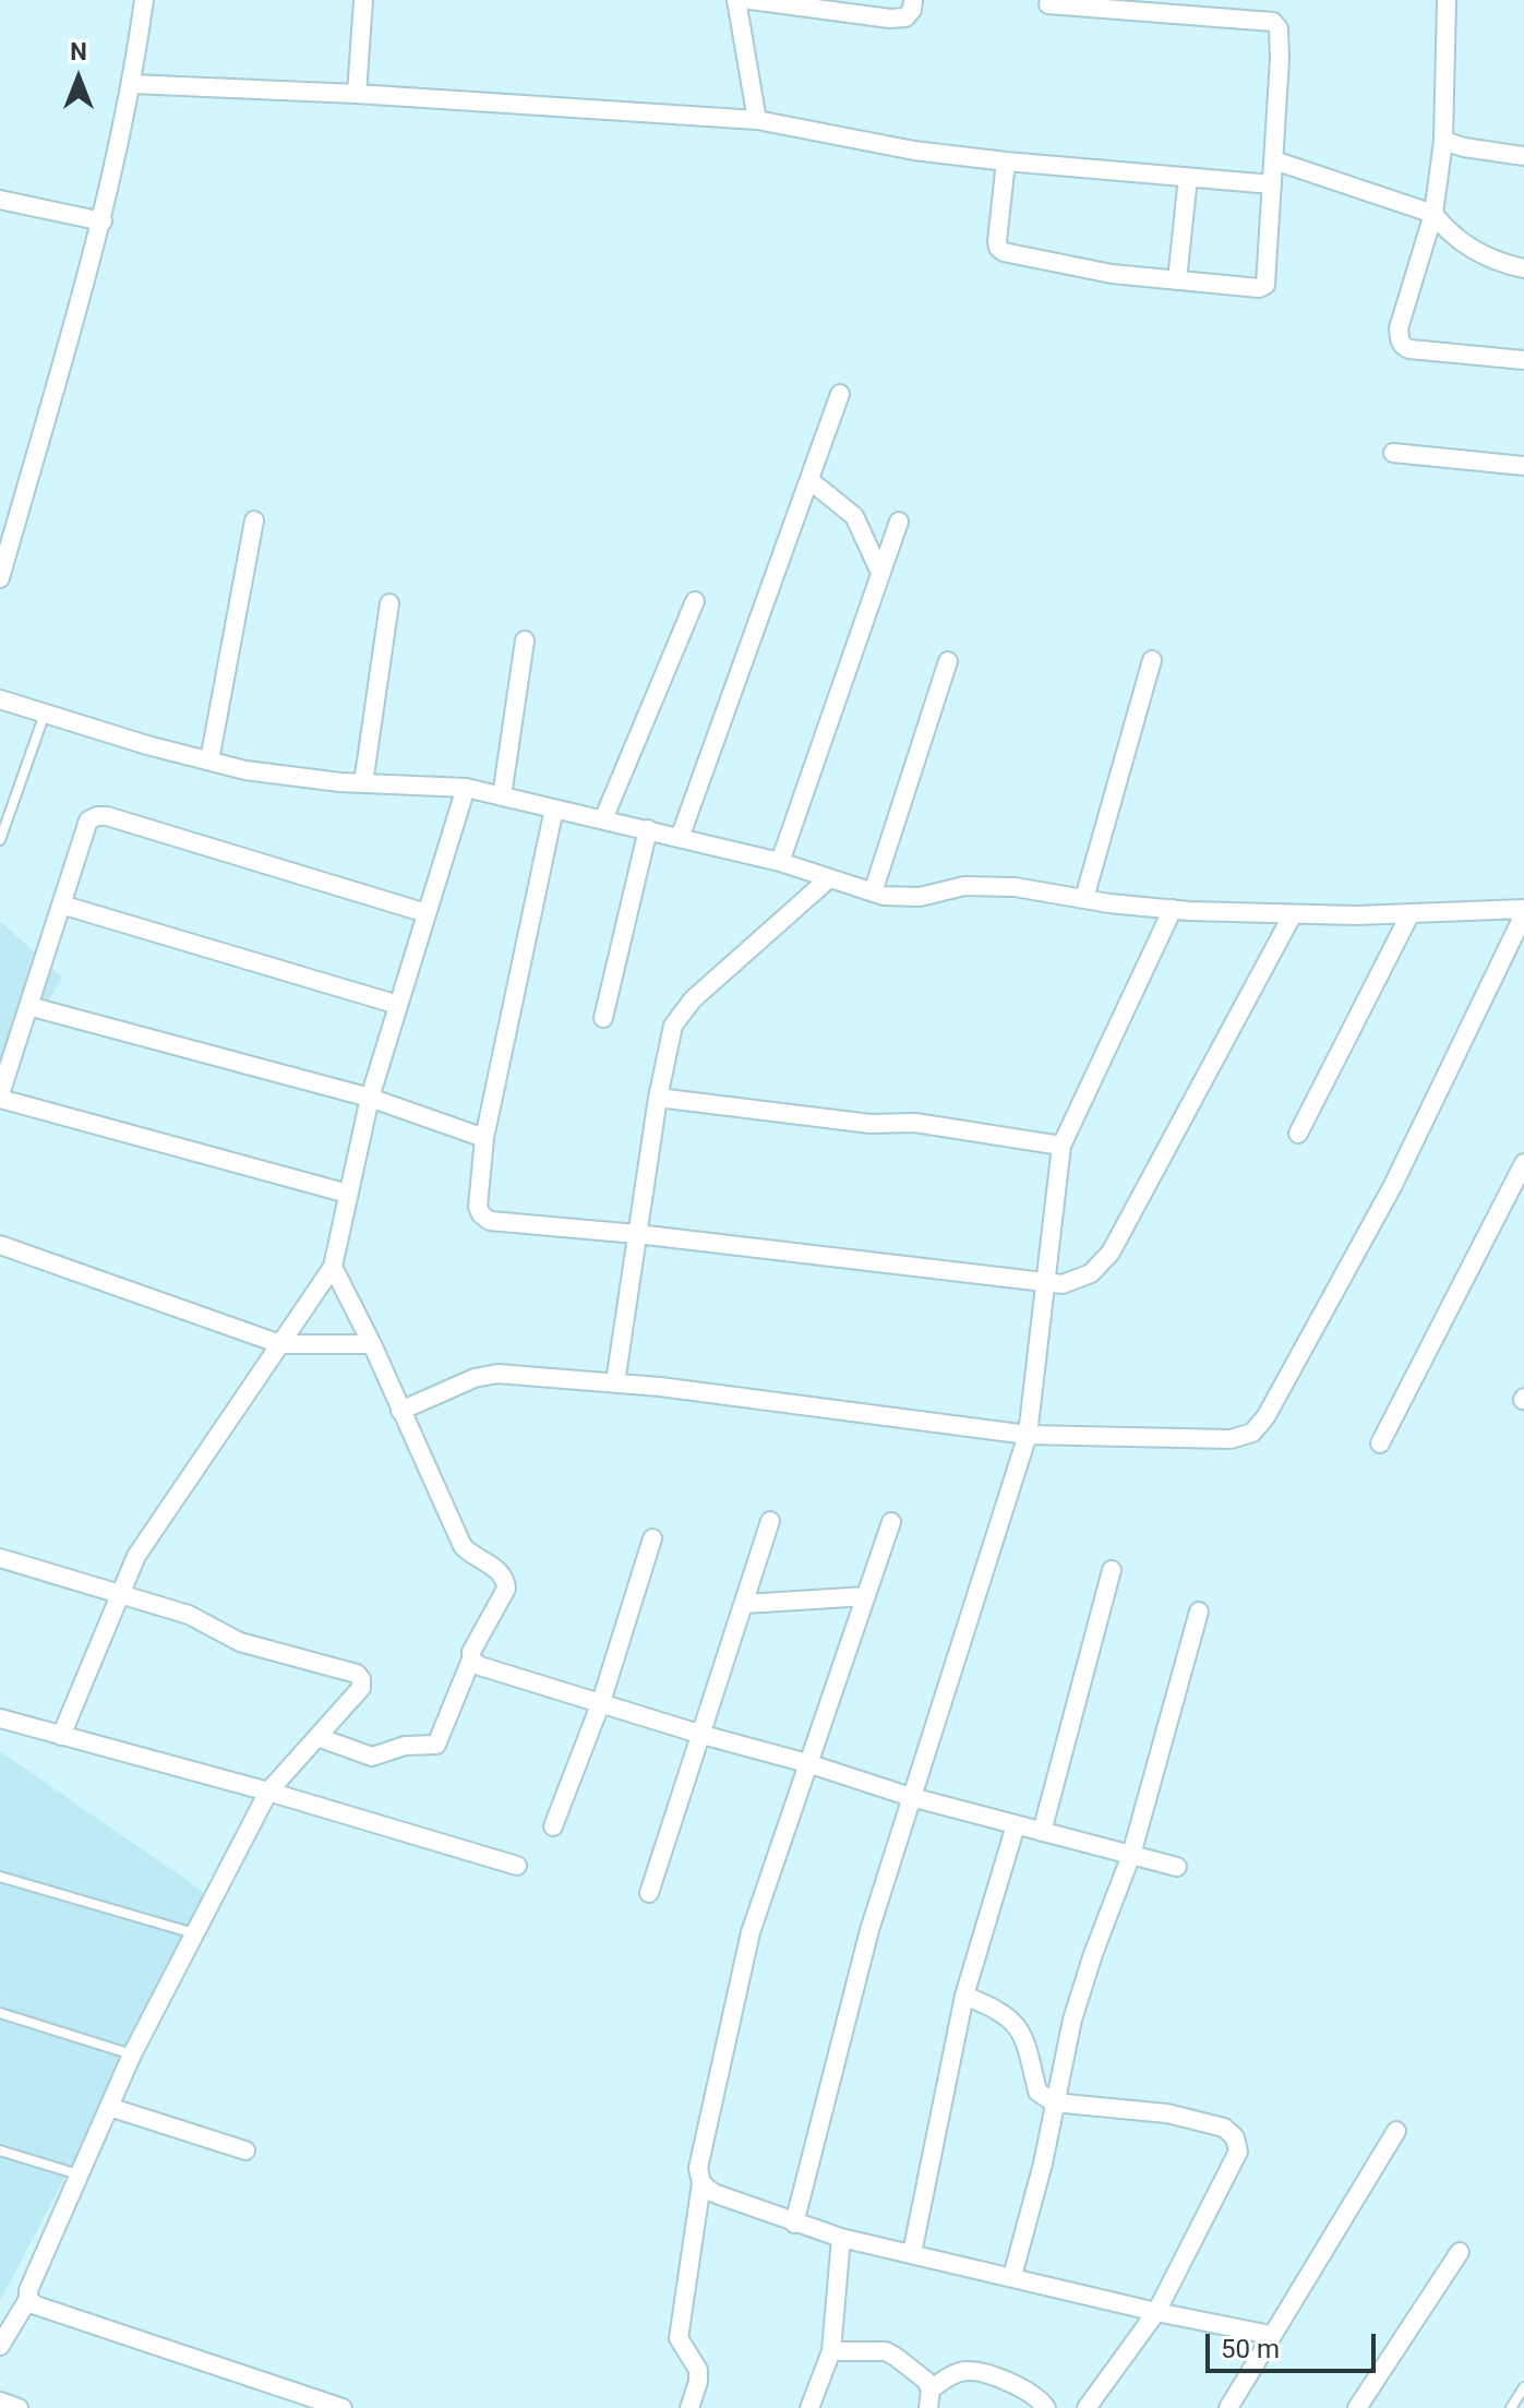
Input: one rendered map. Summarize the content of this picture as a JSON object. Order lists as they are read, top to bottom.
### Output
{
  "scale_bar": "50 m",
  "north": "top"
}
